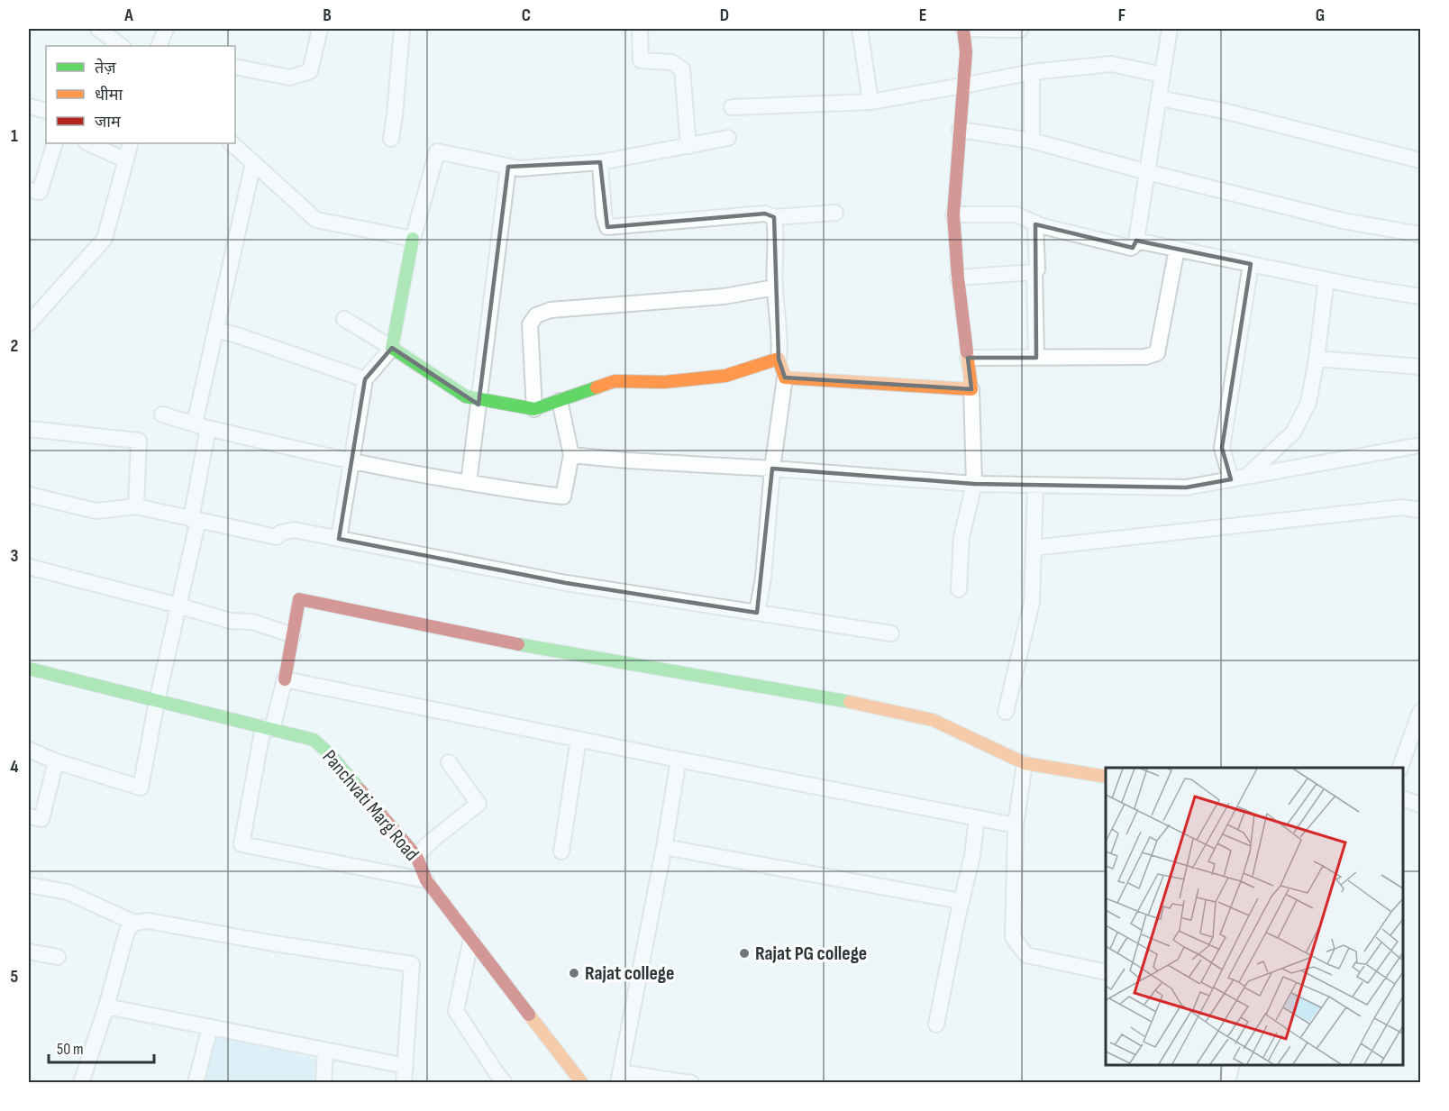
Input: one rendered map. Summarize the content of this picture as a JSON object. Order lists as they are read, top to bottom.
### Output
{
  "streets": {
    "street": ["Panchvati Marg Road"]
  },
  "places": ["Rajat PG college", "Rajat college"],
  "legend": ["तेज़", "धीमा", "जाम"],
  "scale_bar": "50 m",
  "grid": {
    "columns": [
      "A",
      "B",
      "C",
      "D",
      "E",
      "F",
      "G"
    ],
    "rows": [
      "1",
      "2",
      "3",
      "4",
      "5"
    ]
  }
}
